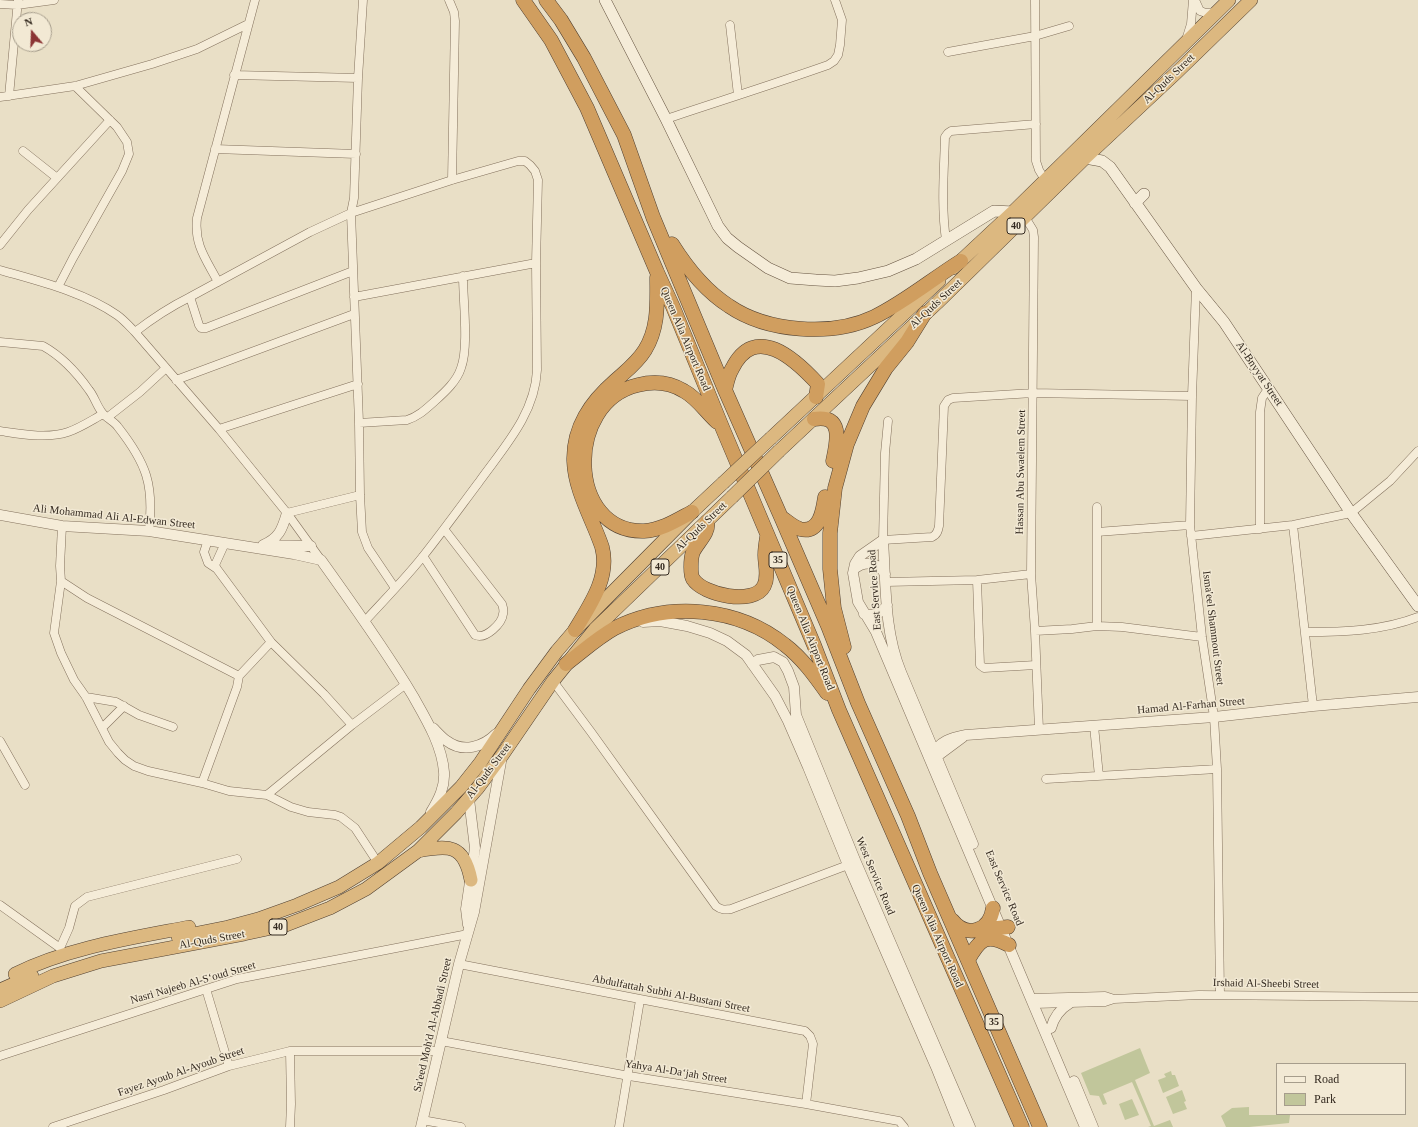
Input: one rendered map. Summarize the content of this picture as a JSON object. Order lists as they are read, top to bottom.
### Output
{
  "streets": {
    "highway": [
      "Al-Quds Street",
      "40",
      "Queen Alia Airport Road",
      "35"
    ],
    "main road": ["Al-Bnyyat Street"],
    "street": [
      "Hassan Abu Swaelem Street",
      "Ali Mohammad Ali Al-Edwan Street",
      "East Service Road",
      "Isma'eel Shammout Street",
      "Hamad Al-Farhan Street",
      "West Service Road",
      "Nasri Najeeb Al-S‘oud Street",
      "Irshaid Al-Sheebi Street",
      "Abdulfattah Subhi Al-Bustani Street",
      "Sa'eed Moh'd Al-Abbadi Street",
      "Fayez Ayoub Al-Ayoub Street",
      "Yahya Al-Da‘jah Street"
    ]
  },
  "crossings": [
    ["Al-Quds Street", "Al-Bnyyat Street"],
    ["Al-Quds Street", "Hassan Abu Swaelem Street"],
    ["Al-Quds Street", "Sa'eed Moh'd Al-Abbadi Street"],
    ["Al-Bnyyat Street", "Isma'eel Shammout Street"],
    ["Hassan Abu Swaelem Street", "Hamad Al-Farhan Street"],
    ["East Service Road", "Hamad Al-Farhan Street"],
    ["East Service Road", "Irshaid Al-Sheebi Street"],
    ["Isma'eel Shammout Street", "Hamad Al-Farhan Street"],
    ["Isma'eel Shammout Street", "Irshaid Al-Sheebi Street"],
    ["Nasri Najeeb Al-S‘oud Street", "Sa'eed Moh'd Al-Abbadi Street"],
    ["Abdulfattah Subhi Al-Bustani Street", "Sa'eed Moh'd Al-Abbadi Street"],
    ["Abdulfattah Subhi Al-Bustani Street", "Yahya Al-Da‘jah Street"],
    ["Sa'eed Moh'd Al-Abbadi Street", "Fayez Ayoub Al-Ayoub Street"],
    ["Sa'eed Moh'd Al-Abbadi Street", "Yahya Al-Da‘jah Street"],
    ["Fayez Ayoub Al-Ayoub Street", "Yahya Al-Da‘jah Street"]
  ],
  "legend": ["Road", "Park"],
  "north": "top"
}
